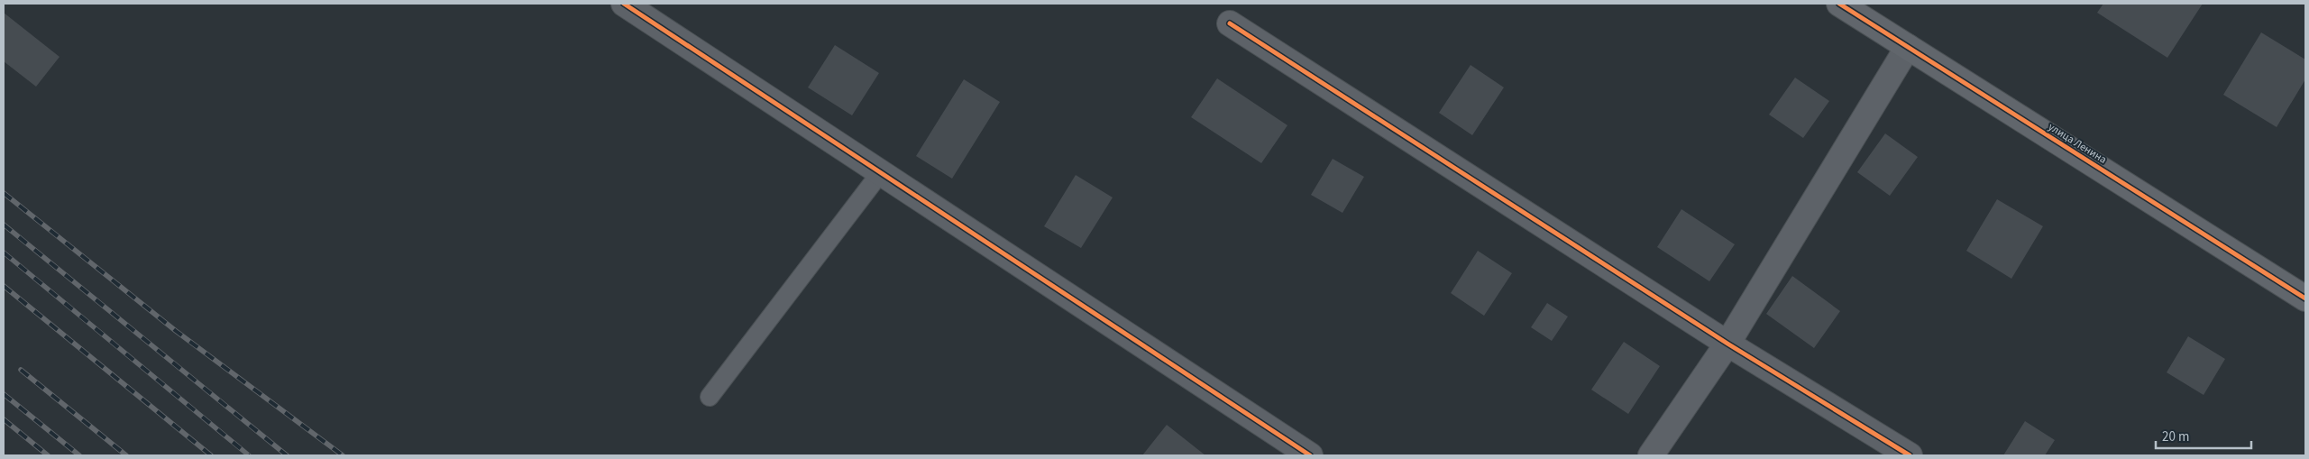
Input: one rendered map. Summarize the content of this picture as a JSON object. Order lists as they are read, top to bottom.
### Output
{
  "streets": {
    "street": ["улица Ленина"]
  },
  "scale_bar": "20 m"
}
